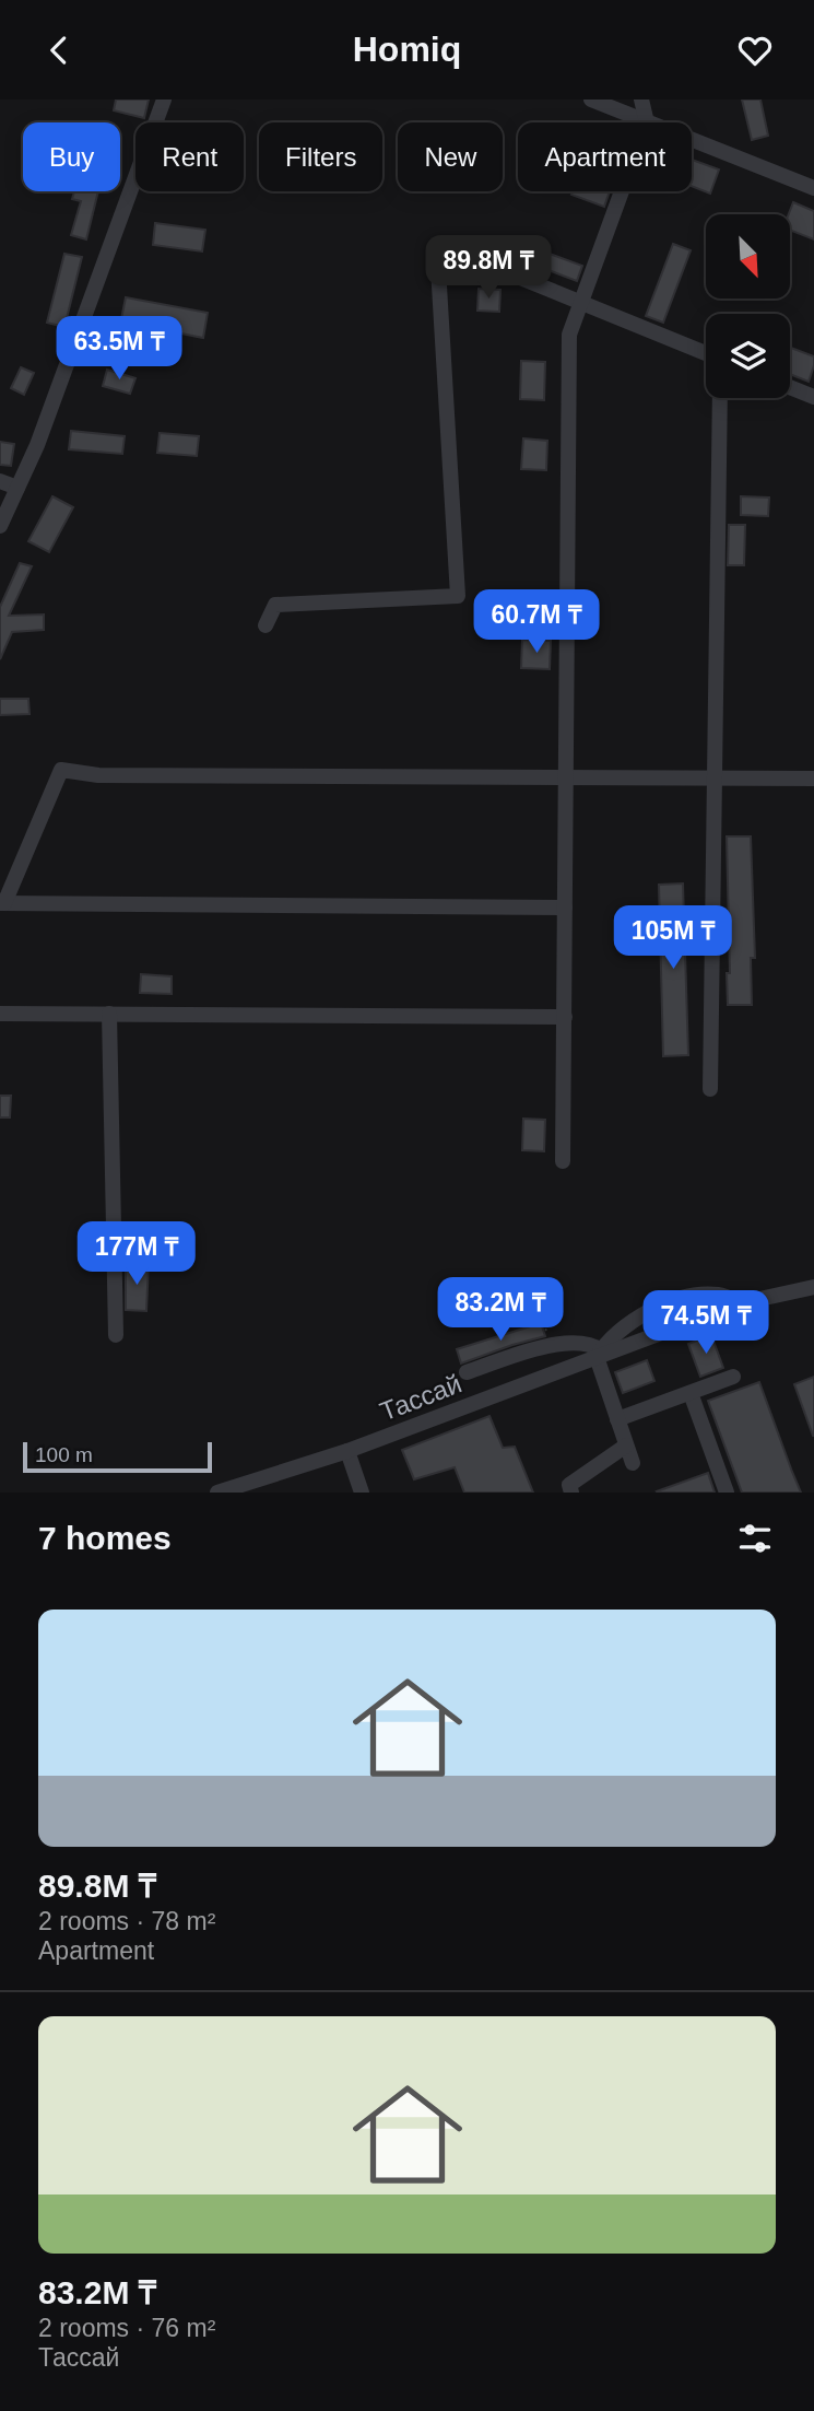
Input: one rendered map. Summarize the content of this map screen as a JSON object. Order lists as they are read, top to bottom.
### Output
{
  "streets": {
    "street": ["Тассай"]
  },
  "scale_bar": "100 m",
  "north": "bottom right",
  "page": {
    "header": "Homiq",
    "chip": [
      "Buy",
      "Rent",
      "Filters",
      "New",
      "Apartment"
    ],
    "price": [
      "89.8M ₸",
      "63.5M ₸",
      "60.7M ₸",
      "105M ₸",
      "177M ₸",
      "83.2M ₸",
      "74.5M ₸"
    ],
    "scale": "100 m",
    "heading": "7 homes",
    "list": [
      {
        "name": "89.8M ₸",
        "note": "2 rooms · 78 m² · Apartment"
      },
      {
        "name": "83.2M ₸",
        "note": "2 rooms · 76 m² · Тассай"
      }
    ]
  }
}
